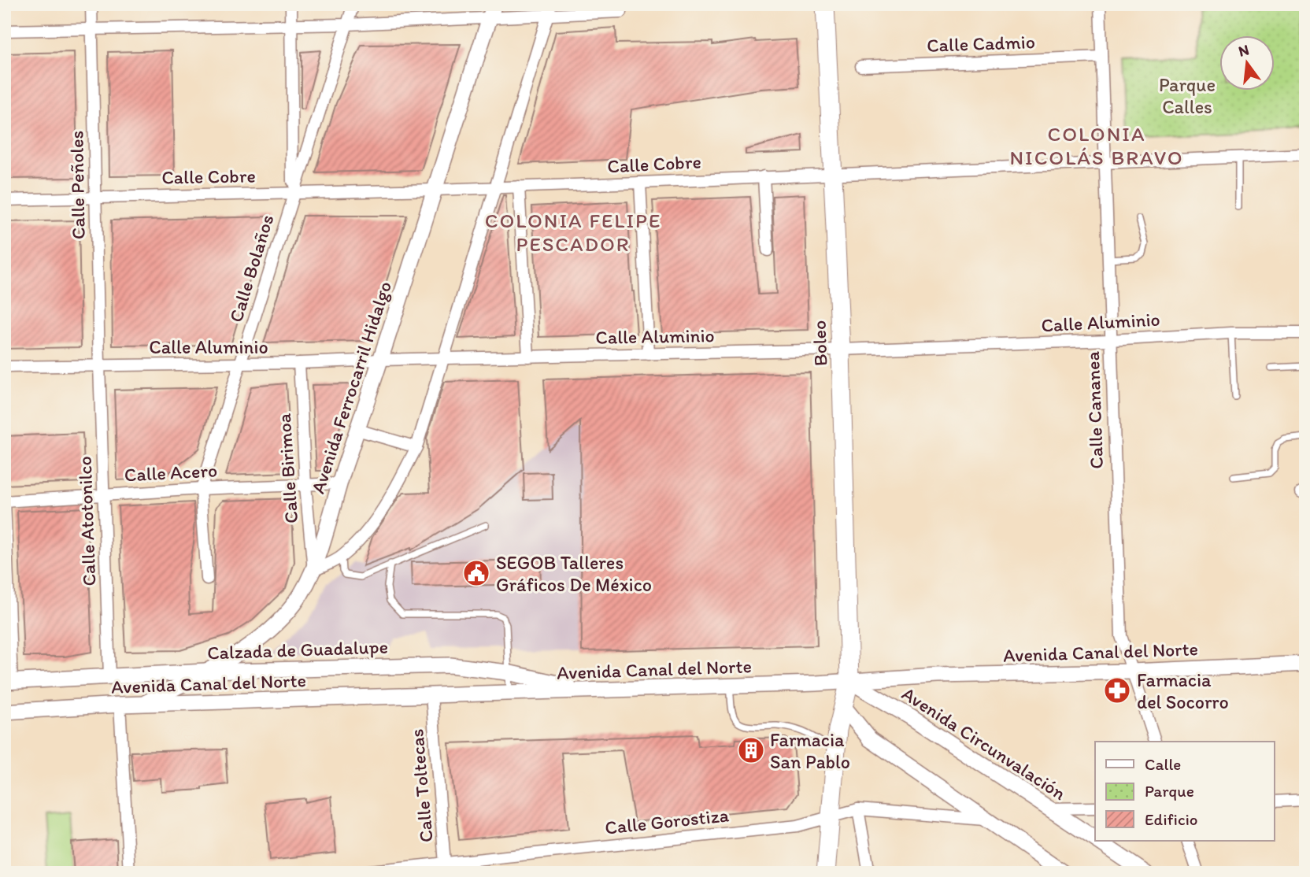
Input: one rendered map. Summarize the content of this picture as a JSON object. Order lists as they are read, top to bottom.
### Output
{
  "streets": {
    "main road": [
      "Boleo",
      "Avenida Ferrocarril Hidalgo",
      "Calzada de Guadalupe",
      "Avenida Canal del Norte",
      "Avenida Circunvalación"
    ],
    "street": [
      "Calle Cadmio",
      "Calle Cobre",
      "Calle Peñoles",
      "Calle Bolaños",
      "Calle Aluminio",
      "Calle Cananea",
      "Calle Birimoa",
      "Calle Acero",
      "Calle Atotonilco",
      "Calle Toltecas",
      "Calle Gorostiza"
    ]
  },
  "crossings": [
    ["Calle Cadmio", "Calle Cananea"],
    ["Calle Cobre", "Calle Peñoles"],
    ["Calle Cobre", "Calle Bolaños"],
    ["Calle Cobre", "Boleo"],
    ["Calle Cobre", "Avenida Ferrocarril Hidalgo"],
    ["Calle Cobre", "Calle Cananea"],
    ["Calle Peñoles", "Calle Aluminio"],
    ["Calle Peñoles", "Calle Atotonilco"],
    ["Calle Bolaños", "Calle Aluminio"],
    ["Calle Bolaños", "Calle Acero"],
    ["Calle Aluminio", "Boleo"],
    ["Calle Aluminio", "Avenida Ferrocarril Hidalgo"],
    ["Calle Aluminio", "Calle Cananea"],
    ["Calle Aluminio", "Calle Birimoa"],
    ["Calle Aluminio", "Calle Atotonilco"],
    ["Boleo", "Avenida Canal del Norte"],
    ["Boleo", "Avenida Circunvalación"],
    ["Boleo", "Calle Gorostiza"],
    ["Avenida Ferrocarril Hidalgo", "Calle Birimoa"],
    ["Avenida Ferrocarril Hidalgo", "Calle Acero"],
    ["Avenida Ferrocarril Hidalgo", "Calzada de Guadalupe"],
    ["Avenida Ferrocarril Hidalgo", "Avenida Canal del Norte"],
    ["Calle Cananea", "Avenida Canal del Norte"],
    ["Calle Birimoa", "Calle Acero"],
    ["Calle Acero", "Calle Atotonilco"],
    ["Calle Acero", "Calzada de Guadalupe"],
    ["Calle Atotonilco", "Calzada de Guadalupe"],
    ["Calzada de Guadalupe", "Avenida Canal del Norte"],
    ["Avenida Canal del Norte", "Avenida Circunvalación"],
    ["Avenida Canal del Norte", "Calle Toltecas"],
    ["Calle Toltecas", "Calle Gorostiza"]
  ],
  "districts": ["COLONIA NICOLÁS BRAVO", "COLONIA FELIPE PESCADOR"],
  "parks": ["Parque Calles"],
  "places": {
    "public building": ["SEGOB Talleres Gráficos De México"],
    "pharmacy": ["Farmacia del Socorro"],
    "building": ["Farmacia San Pablo"]
  },
  "legend": ["Calle", "Parque", "Edificio"],
  "north": "top"
}
